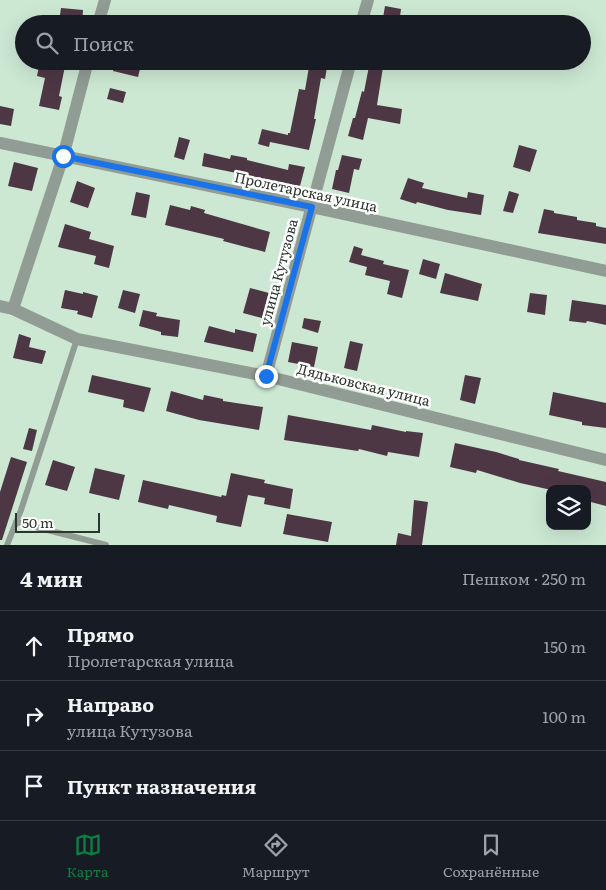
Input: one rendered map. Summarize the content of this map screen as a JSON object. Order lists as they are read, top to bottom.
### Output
{
  "streets": {
    "street": ["Пролетарская улица", "улица Кутузова", "Дядьковская улица"]
  },
  "crossings": [
    ["Пролетарская улица", "улица Кутузова"],
    ["улица Кутузова", "Дядьковская улица"]
  ],
  "scale_bar": "50 m",
  "page": {
    "search": "Поиск",
    "scale": "50 m",
    "heading": ["4 мин", "Пешком · 250 m"],
    "list": [
      ["Прямо", "Пролетарская улица", "150 m"],
      ["Направо", "улица Кутузова", "100 m"],
      "Пункт назначения"
    ],
    "nav": ["Карта", "Маршрут", "Сохранённые"]
  }
}
